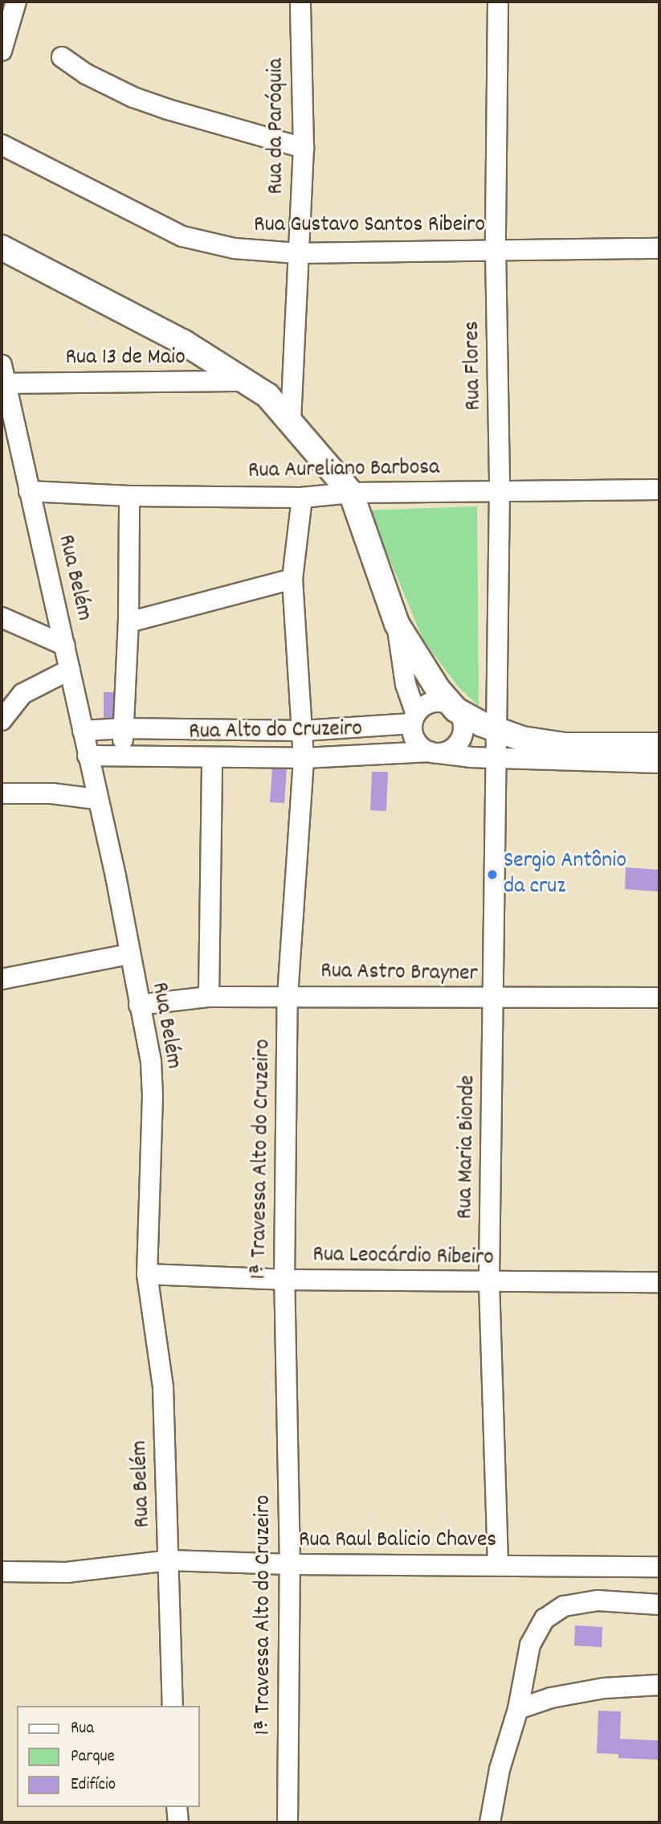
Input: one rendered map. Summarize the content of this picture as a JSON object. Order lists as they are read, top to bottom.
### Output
{
  "streets": {
    "street": [
      "Rua da Paróquia",
      "Rua Gustavo Santos Ribeiro",
      "Rua 13 de Maio",
      "Rua Flores",
      "Rua Aureliano Barbosa",
      "Rua Belém",
      "Rua Alto do Cruzeiro",
      "Rua Astro Brayner",
      "Rua Maria Bionde",
      "1ª Travessa Alto do Cruzeiro",
      "Rua Leocárdio Ribeiro",
      "Rua Raul Balicio Chaves"
    ]
  },
  "crossings": [
    ["Rua da Paróquia", "Rua Gustavo Santos Ribeiro"],
    ["Rua Gustavo Santos Ribeiro", "Rua Flores"],
    ["Rua 13 de Maio", "Rua Belém"],
    ["Rua Flores", "Rua Aureliano Barbosa"],
    ["Rua Flores", "Rua Maria Bionde"],
    ["Rua Aureliano Barbosa", "Rua Belém"],
    ["Rua Aureliano Barbosa", "1ª Travessa Alto do Cruzeiro"],
    ["Rua Belém", "Rua Alto do Cruzeiro"],
    ["Rua Belém", "Rua Astro Brayner"],
    ["Rua Belém", "Rua Leocárdio Ribeiro"],
    ["Rua Belém", "Rua Raul Balicio Chaves"],
    ["Rua Alto do Cruzeiro", "Rua Maria Bionde"],
    ["Rua Alto do Cruzeiro", "1ª Travessa Alto do Cruzeiro"],
    ["Rua Astro Brayner", "Rua Maria Bionde"],
    ["Rua Astro Brayner", "1ª Travessa Alto do Cruzeiro"],
    ["Rua Maria Bionde", "Rua Leocárdio Ribeiro"],
    ["Rua Maria Bionde", "Rua Raul Balicio Chaves"],
    ["1ª Travessa Alto do Cruzeiro", "Rua Leocárdio Ribeiro"],
    ["1ª Travessa Alto do Cruzeiro", "Rua Raul Balicio Chaves"]
  ],
  "places": ["Sergio Antônio da cruz"],
  "legend": ["Rua", "Parque", "Edifício"]
}
